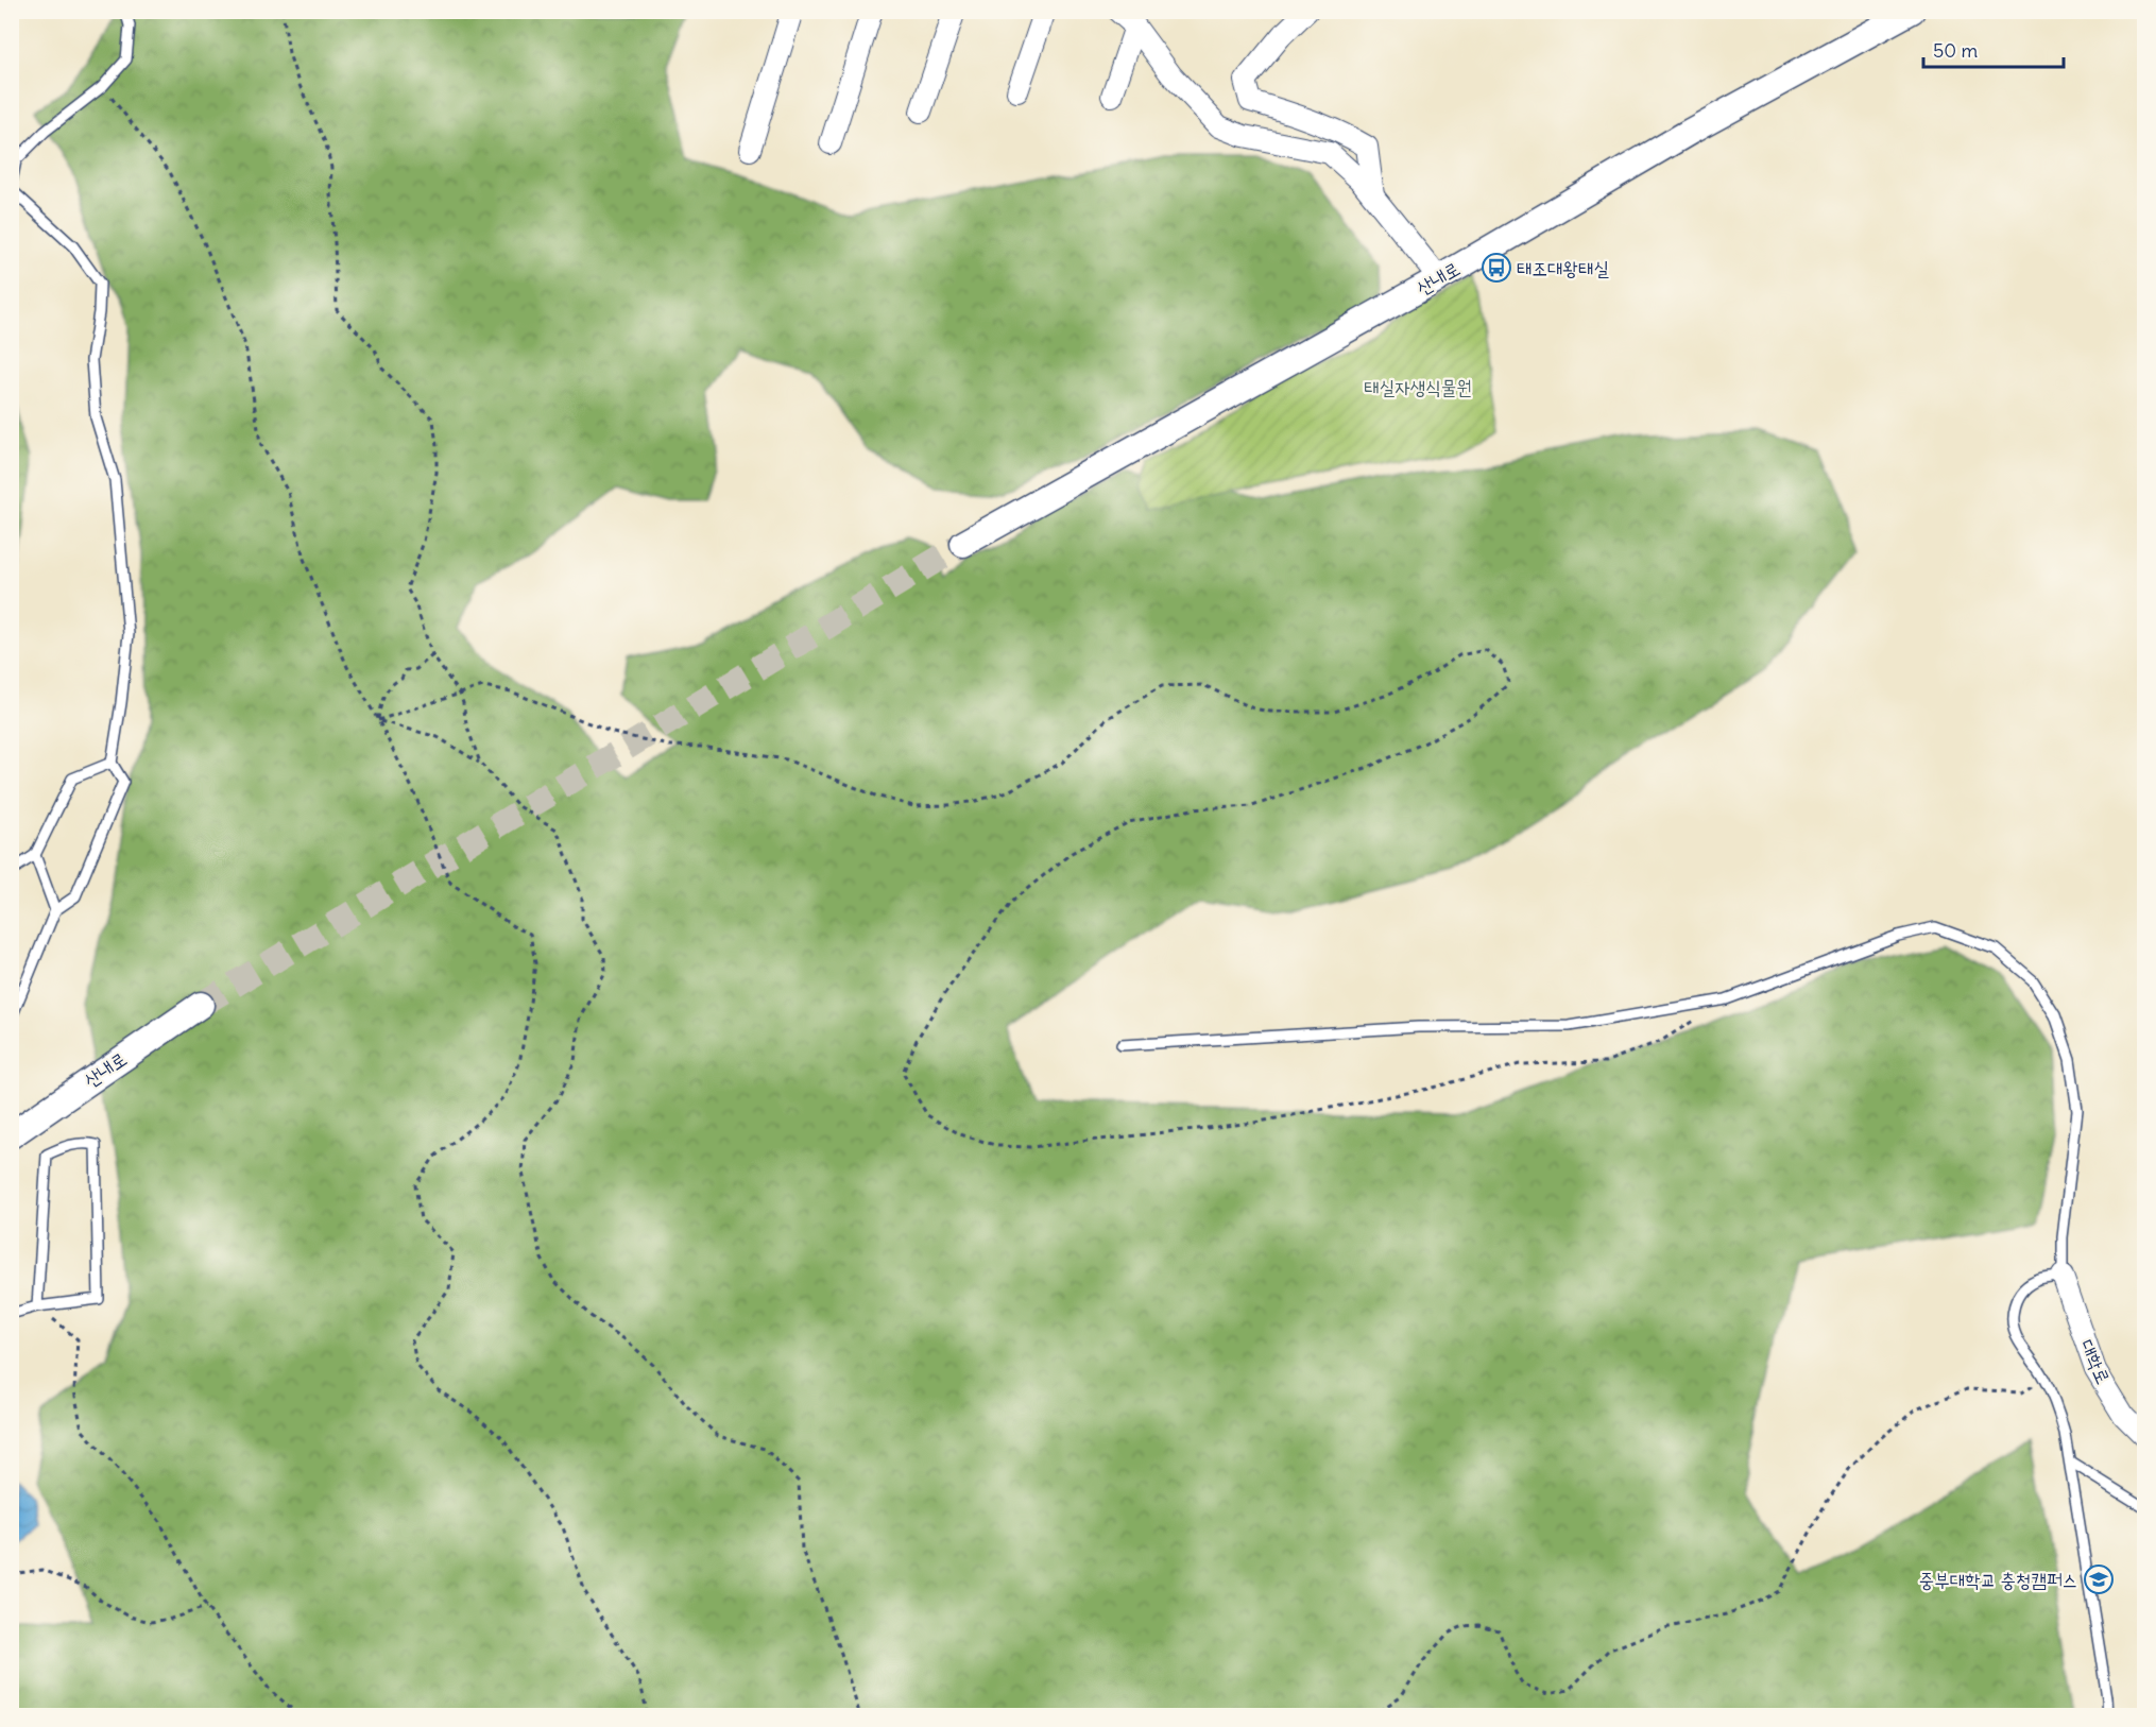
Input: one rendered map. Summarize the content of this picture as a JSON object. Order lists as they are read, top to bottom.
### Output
{
  "streets": {
    "street": ["산내로", "대학로"]
  },
  "parks": ["태실자생식물원"],
  "places": {
    "bus stop": ["태조대왕태실"],
    "school or university": ["중부대학교 충청캠퍼스"]
  },
  "scale_bar": "50 m"
}
